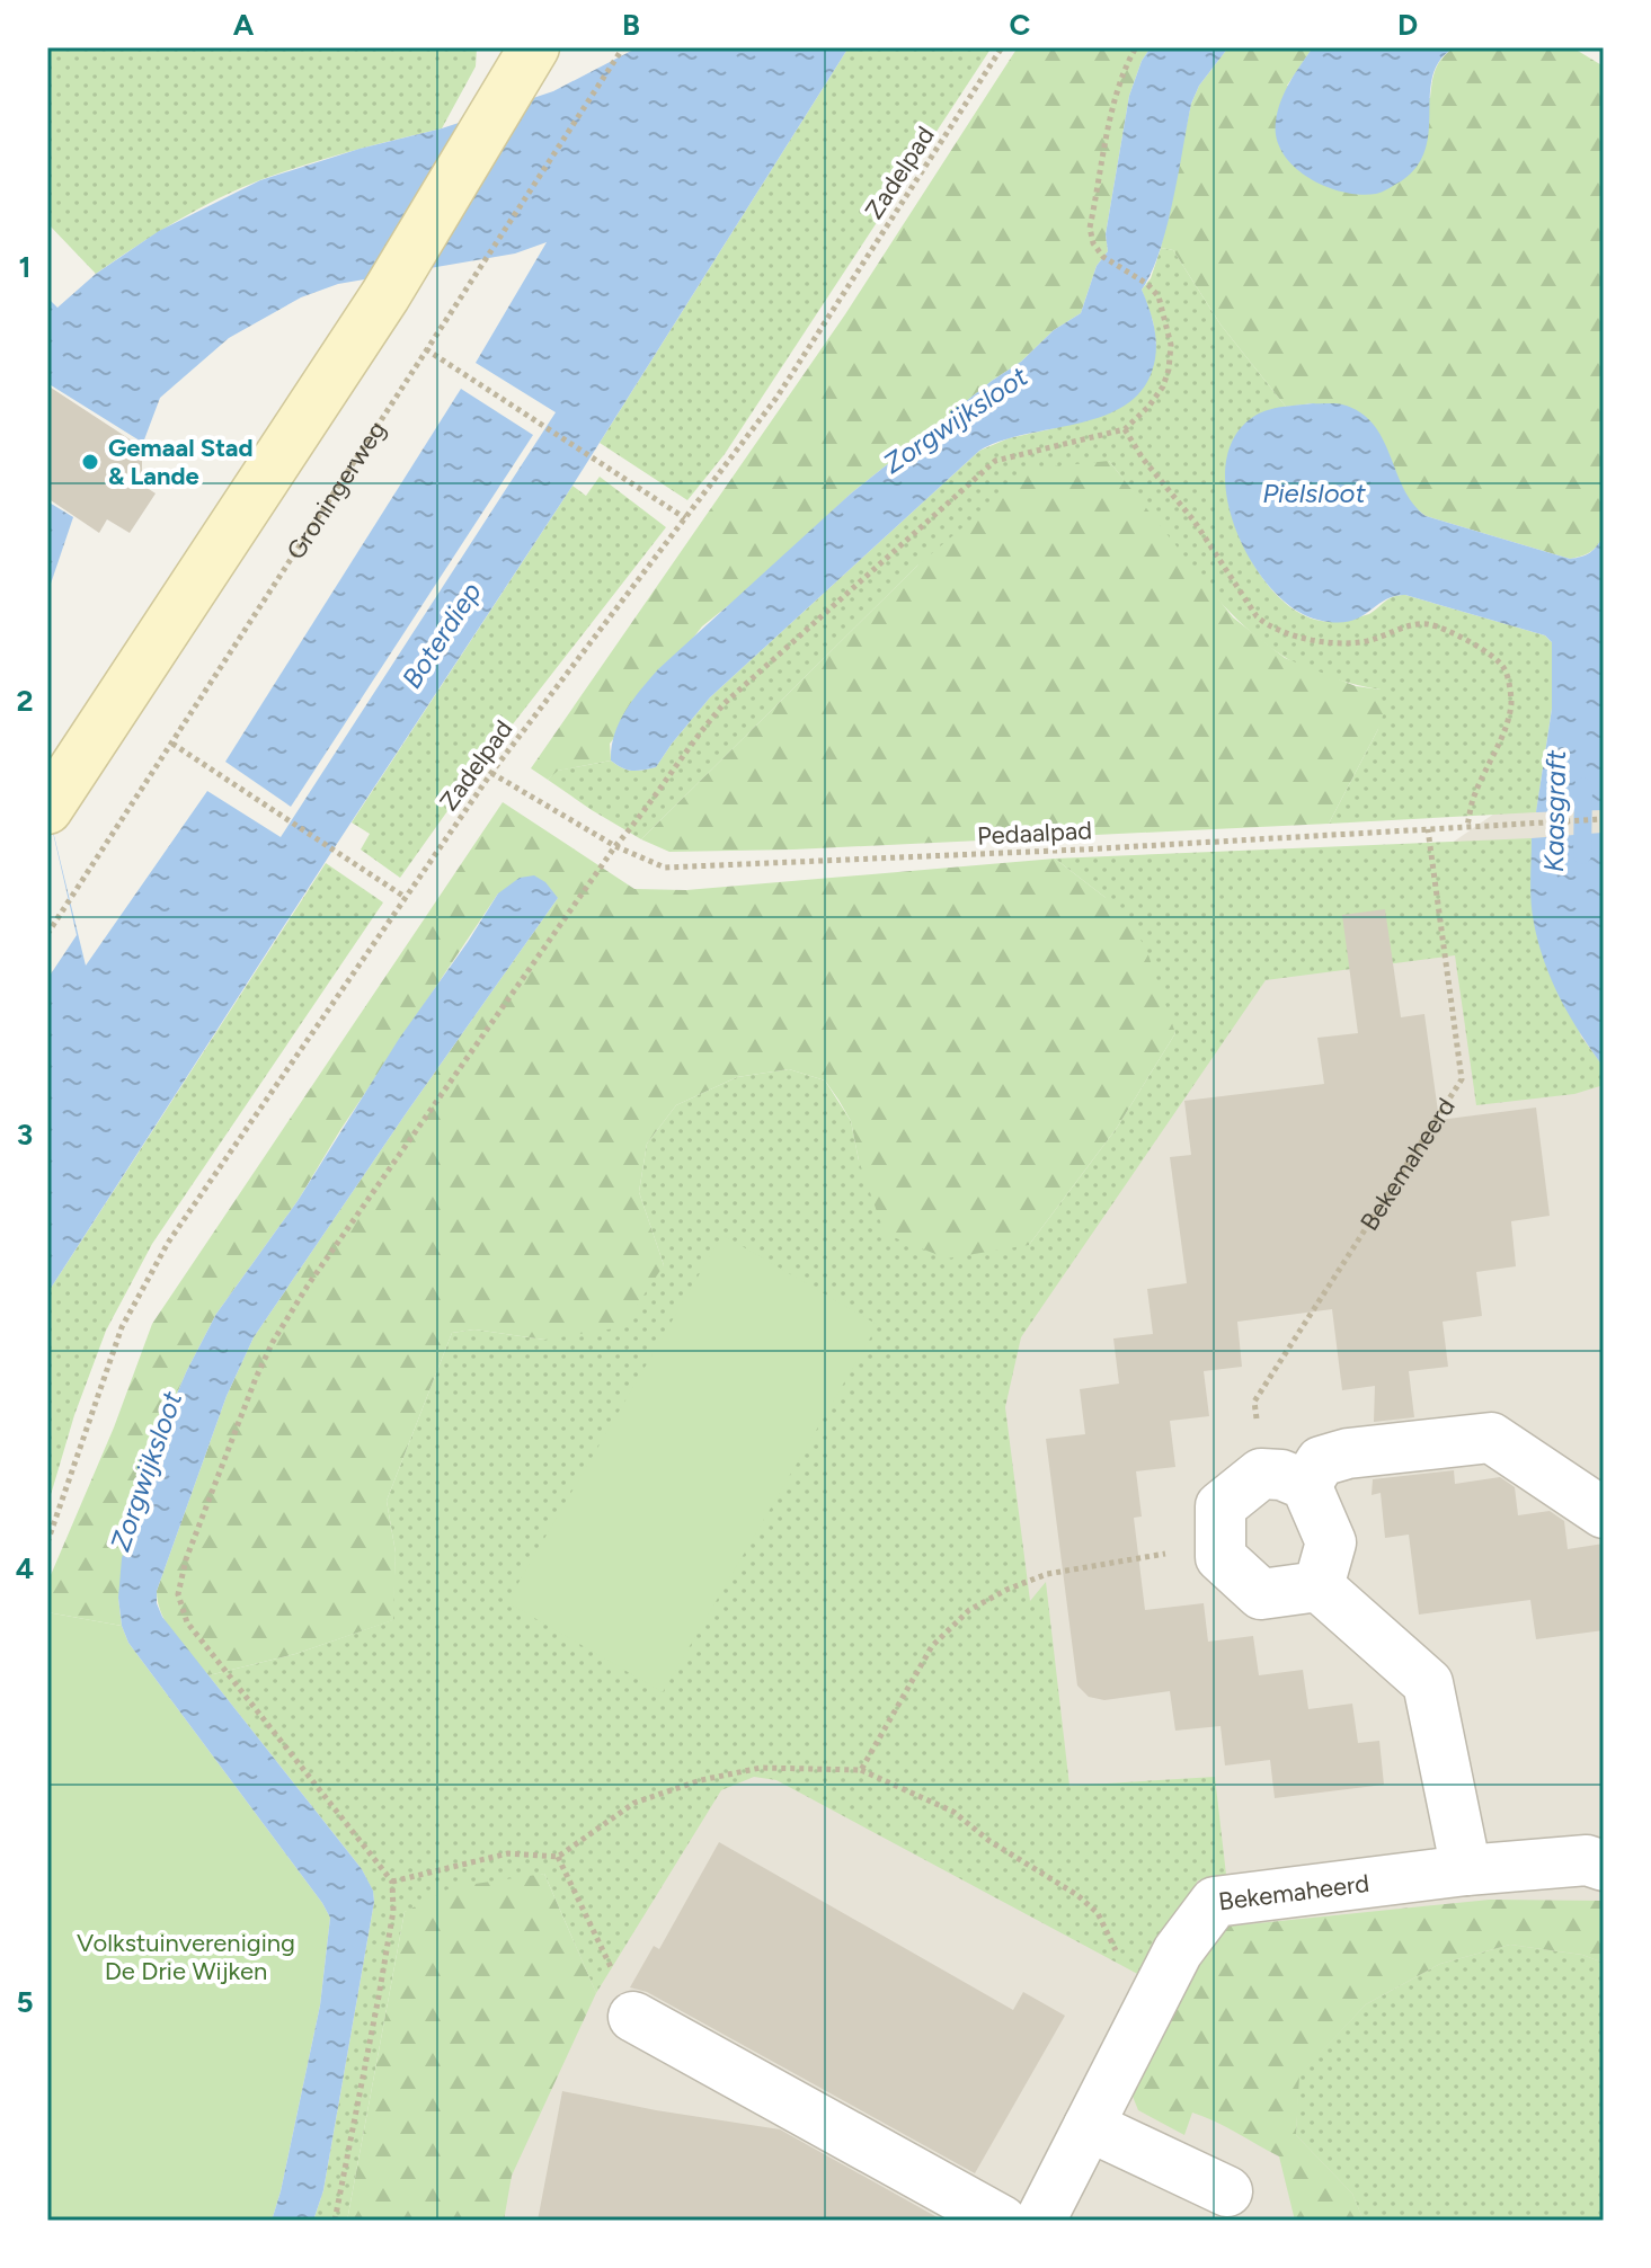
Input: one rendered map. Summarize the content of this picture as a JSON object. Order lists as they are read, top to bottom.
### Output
{
  "streets": {
    "street": ["Bekemaheerd"],
    "path": ["Zadelpad", "Groningerweg", "Pedaalpad"]
  },
  "crossings": [
    ["Zadelpad", "Pedaalpad"],
    ["Pedaalpad", "Bekemaheerd"]
  ],
  "water": [
    "Zorgwijksloot",
    "Pielsloot",
    "Boterdiep",
    "Kaasgraft"
  ],
  "parks": ["Volkstuinvereniging De Drie Wijken"],
  "places": ["Gemaal Stad & Lande"],
  "grid": {
    "columns": [
      "A",
      "B",
      "C",
      "D"
    ],
    "rows": [
      "1",
      "2",
      "3",
      "4",
      "5"
    ]
  }
}
